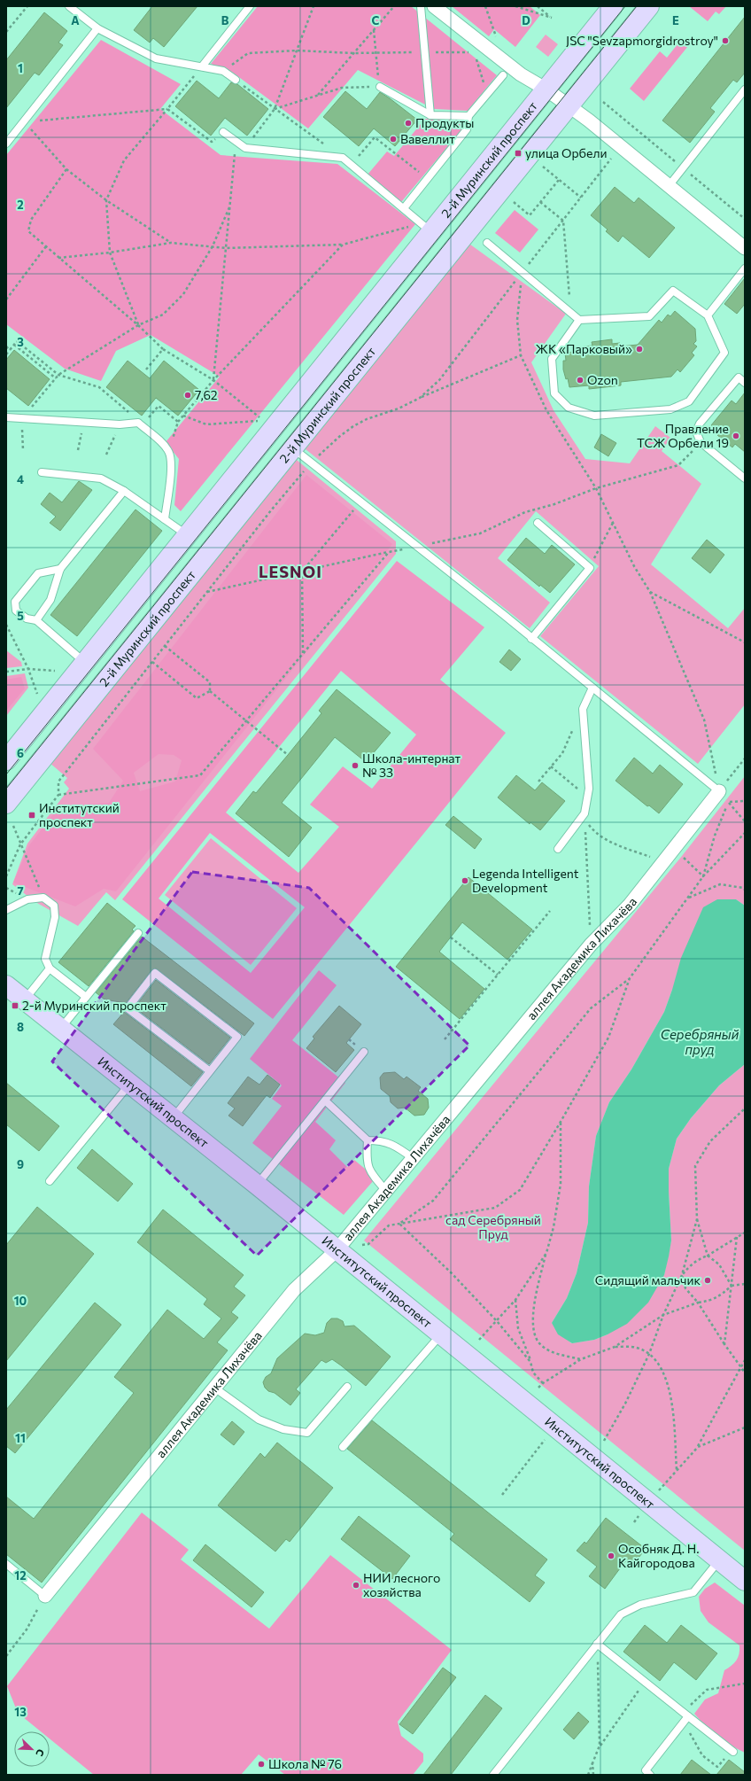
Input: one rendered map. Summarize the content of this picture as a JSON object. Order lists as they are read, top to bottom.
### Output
{
  "streets": {
    "main road": ["2-й Муринский проспект", "Институтский проспект"],
    "street": ["аллея Академика Лихачёва"]
  },
  "crossings": [
    ["аллея Академика Лихачёва", "Институтский проспект"]
  ],
  "districts": ["LESNOI"],
  "water": ["Серебряный пруд"],
  "parks": ["сад Серебряный Пруд"],
  "places": {
    "other": [
      "JSC \"Sevzapmorgidrostroy\"",
      "Продукты",
      "Вавеллит",
      "ЖК «Парковый»",
      "Ozon",
      "7,62",
      "Правление ТСЖ Орбели 19",
      "Школа-интернат № 33",
      "Legenda Intelligent Development",
      "Сидящий мальчик",
      "Особняк Д. Н. Кайгородова",
      "НИИ лесного хозяйства",
      "Школа № 76"
    ],
    "transit": ["улица Орбели", "Институтский проспект", "2-й Муринский проспект"]
  },
  "north": "bottom right",
  "grid": {
    "columns": [
      "A",
      "B",
      "C",
      "D",
      "E"
    ],
    "rows": [
      "1",
      "2",
      "3",
      "4",
      "5",
      "6",
      "7",
      "8",
      "9",
      "10",
      "11",
      "12",
      "13"
    ]
  }
}
